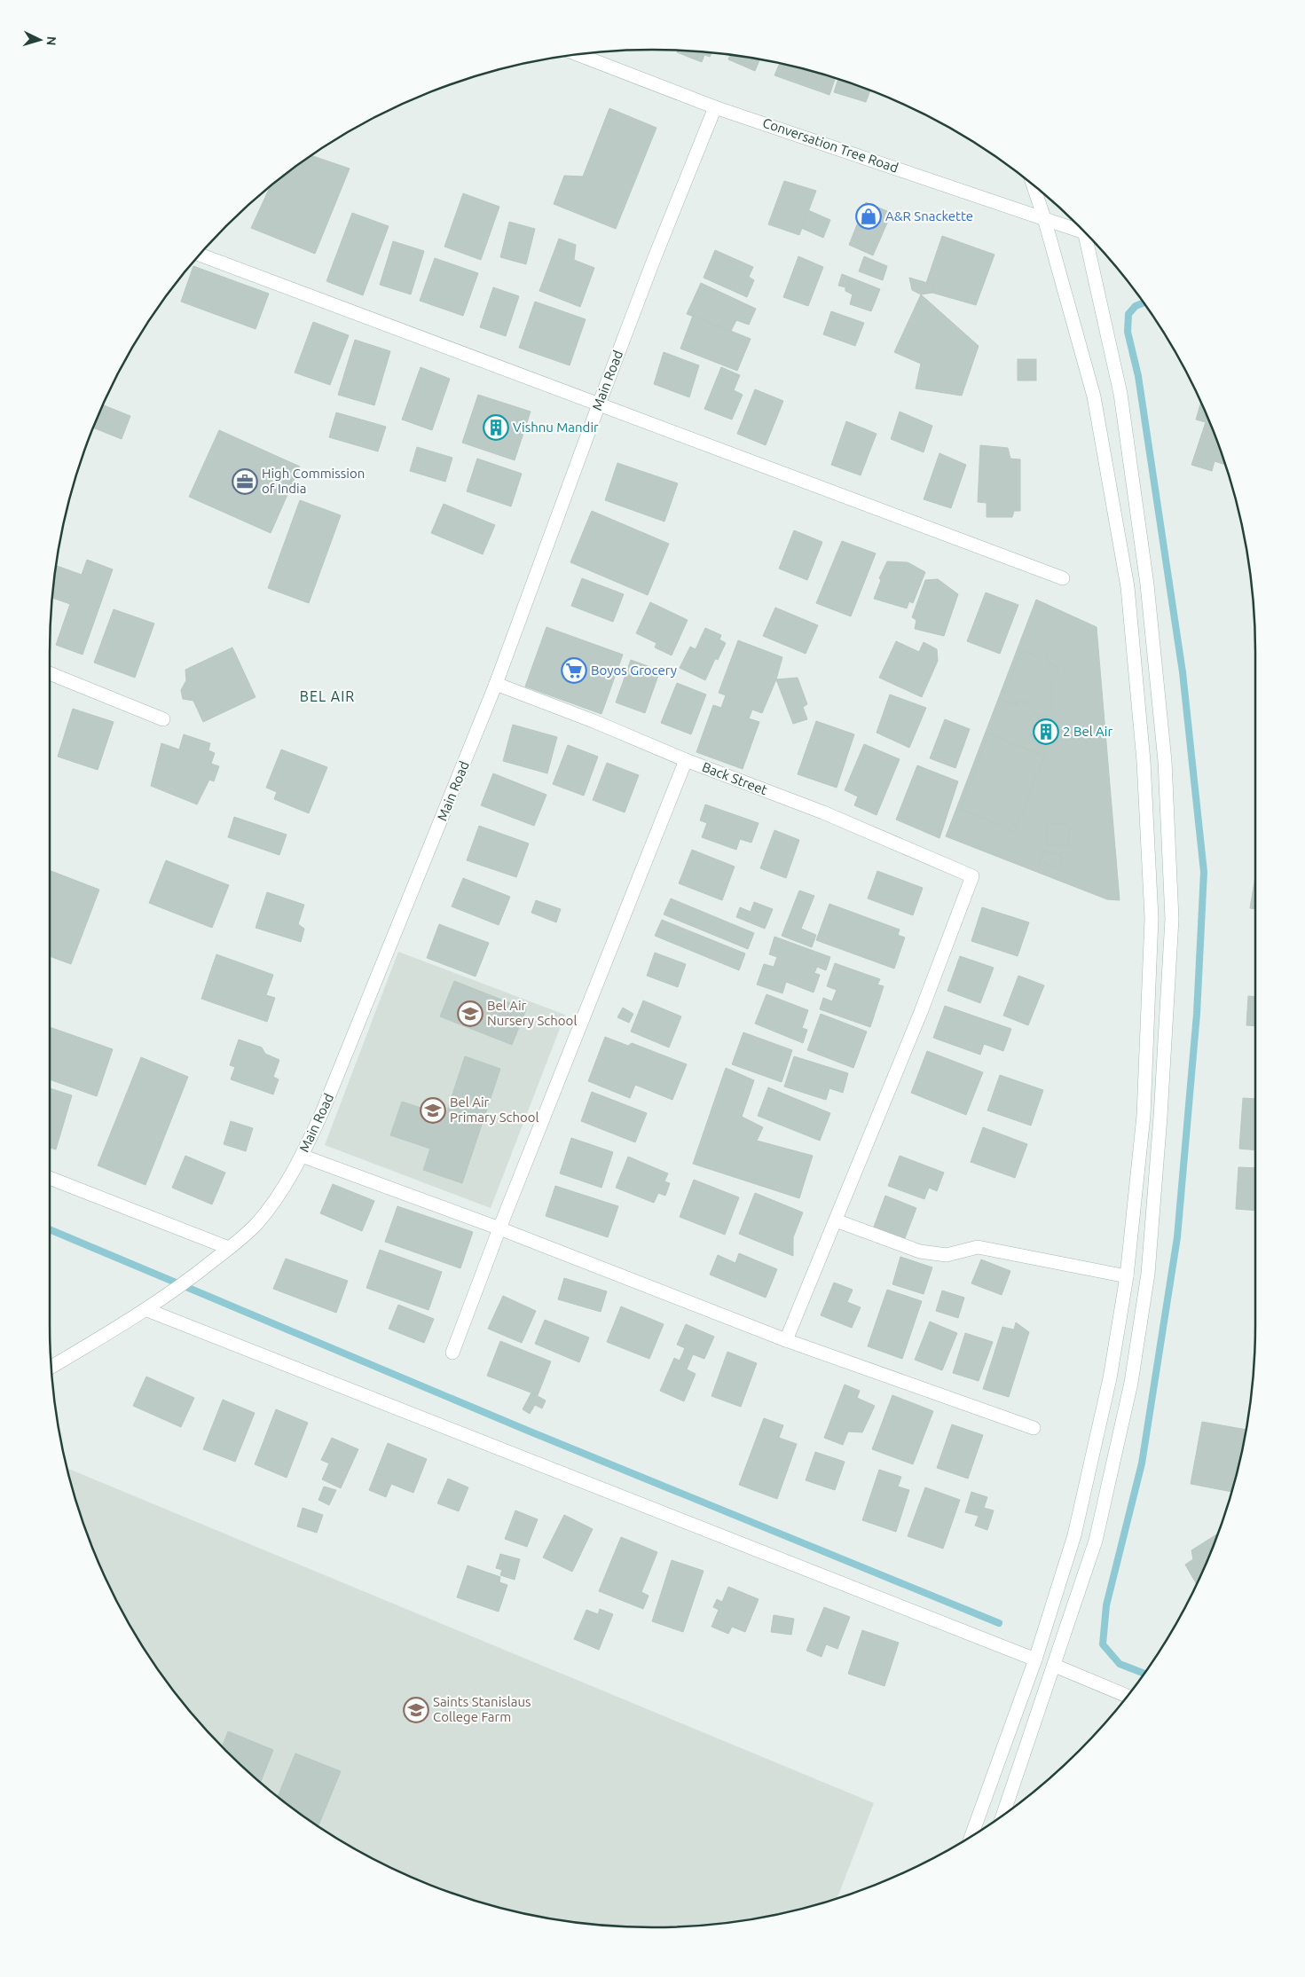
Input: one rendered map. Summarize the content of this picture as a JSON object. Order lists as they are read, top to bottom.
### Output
{
  "streets": {
    "street": ["Conversation Tree Road", "Main Road", "Back Street"]
  },
  "crossings": [
    ["Conversation Tree Road", "Main Road"],
    ["Main Road", "Back Street"]
  ],
  "districts": ["BEL AIR"],
  "places": {
    "shop": ["A&R Snackette"],
    "building": ["Vishnu Mandir", "2 Bel Air"],
    "office": ["High Commission of India"],
    "supermarket": ["Boyos Grocery"],
    "school or university": ["Bel Air Nursery School", "Bel Air Primary School", "Saints Stanislaus College Farm"]
  },
  "north": "right"
}
